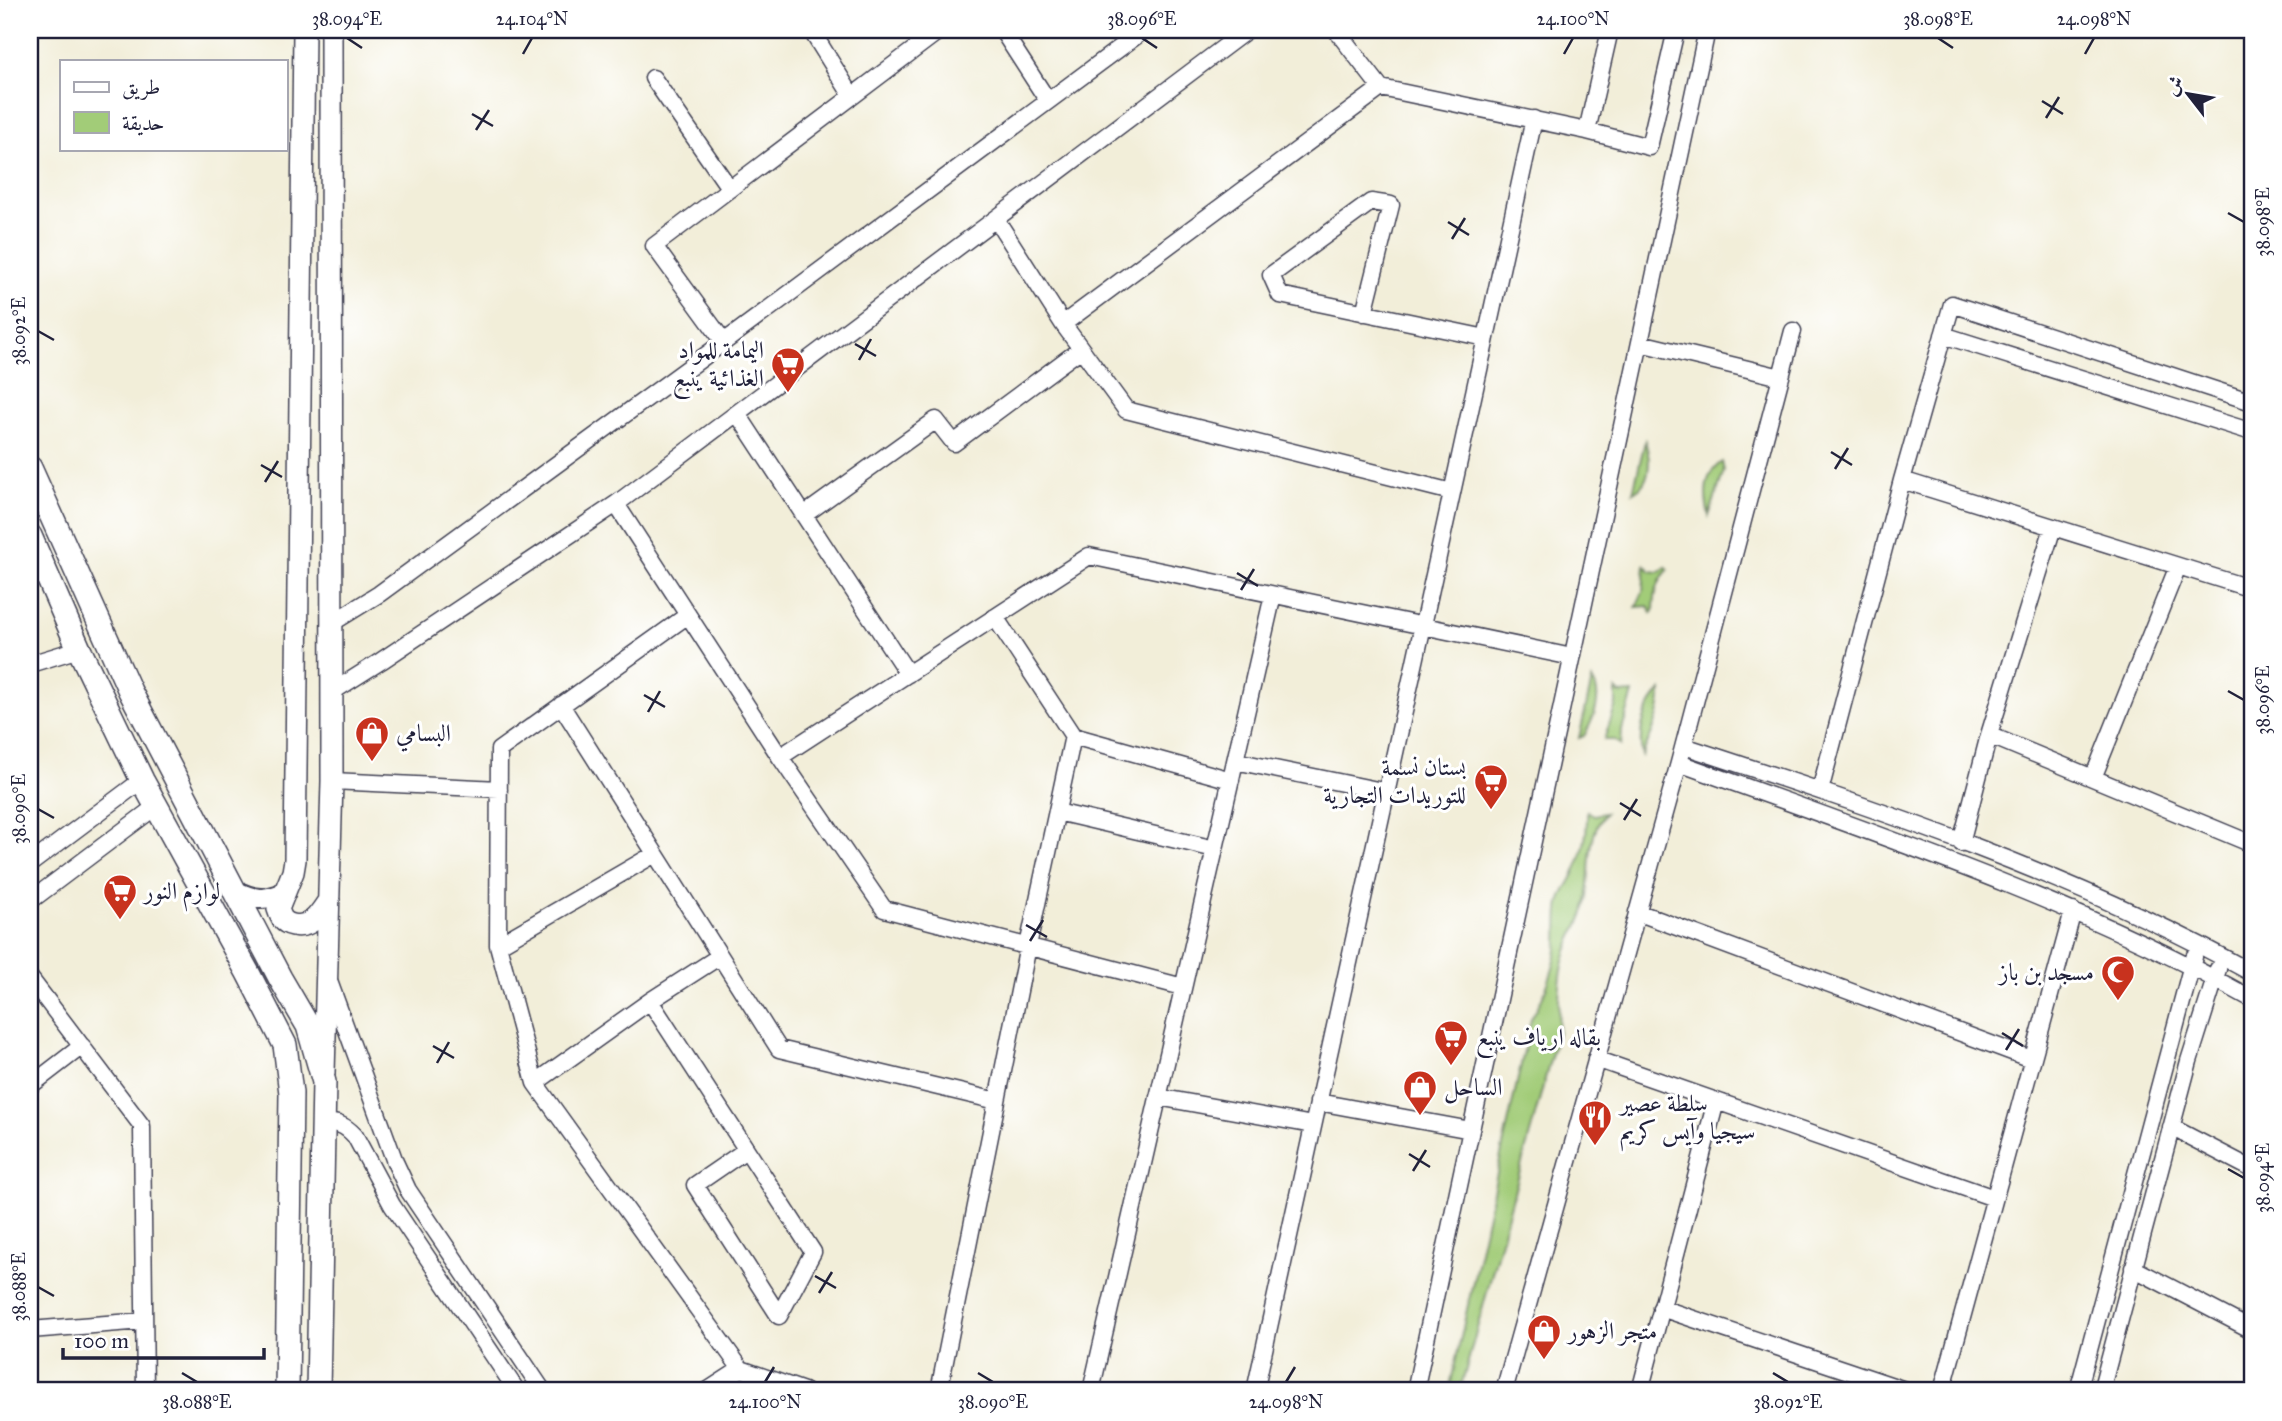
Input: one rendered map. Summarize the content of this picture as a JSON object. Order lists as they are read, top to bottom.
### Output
{
  "places": {
    "supermarket": [
      "اليمامة للمواد الغذائية ينبع",
      "بستان نسمة للتوريدات التجارية",
      "لوازم النور",
      "بقاله ارياف ينبع"
    ],
    "shop": ["البسامي", "الساحل", "متجر الزهور"],
    "mosque": ["مسجد بن باز"],
    "restaurant": ["سلطة عصير سيجيا وآيس كريم"]
  },
  "legend": ["طريق", "حديقة"],
  "scale_bar": "100 m",
  "north": "top left",
  "coordinates": [
    "38.094°E",
    "24.104°N",
    "38.096°E",
    "24.100°N",
    "38.098°E",
    "24.098°N",
    "38.092°E",
    "38.090°E",
    "38.088°E"
  ]
}
